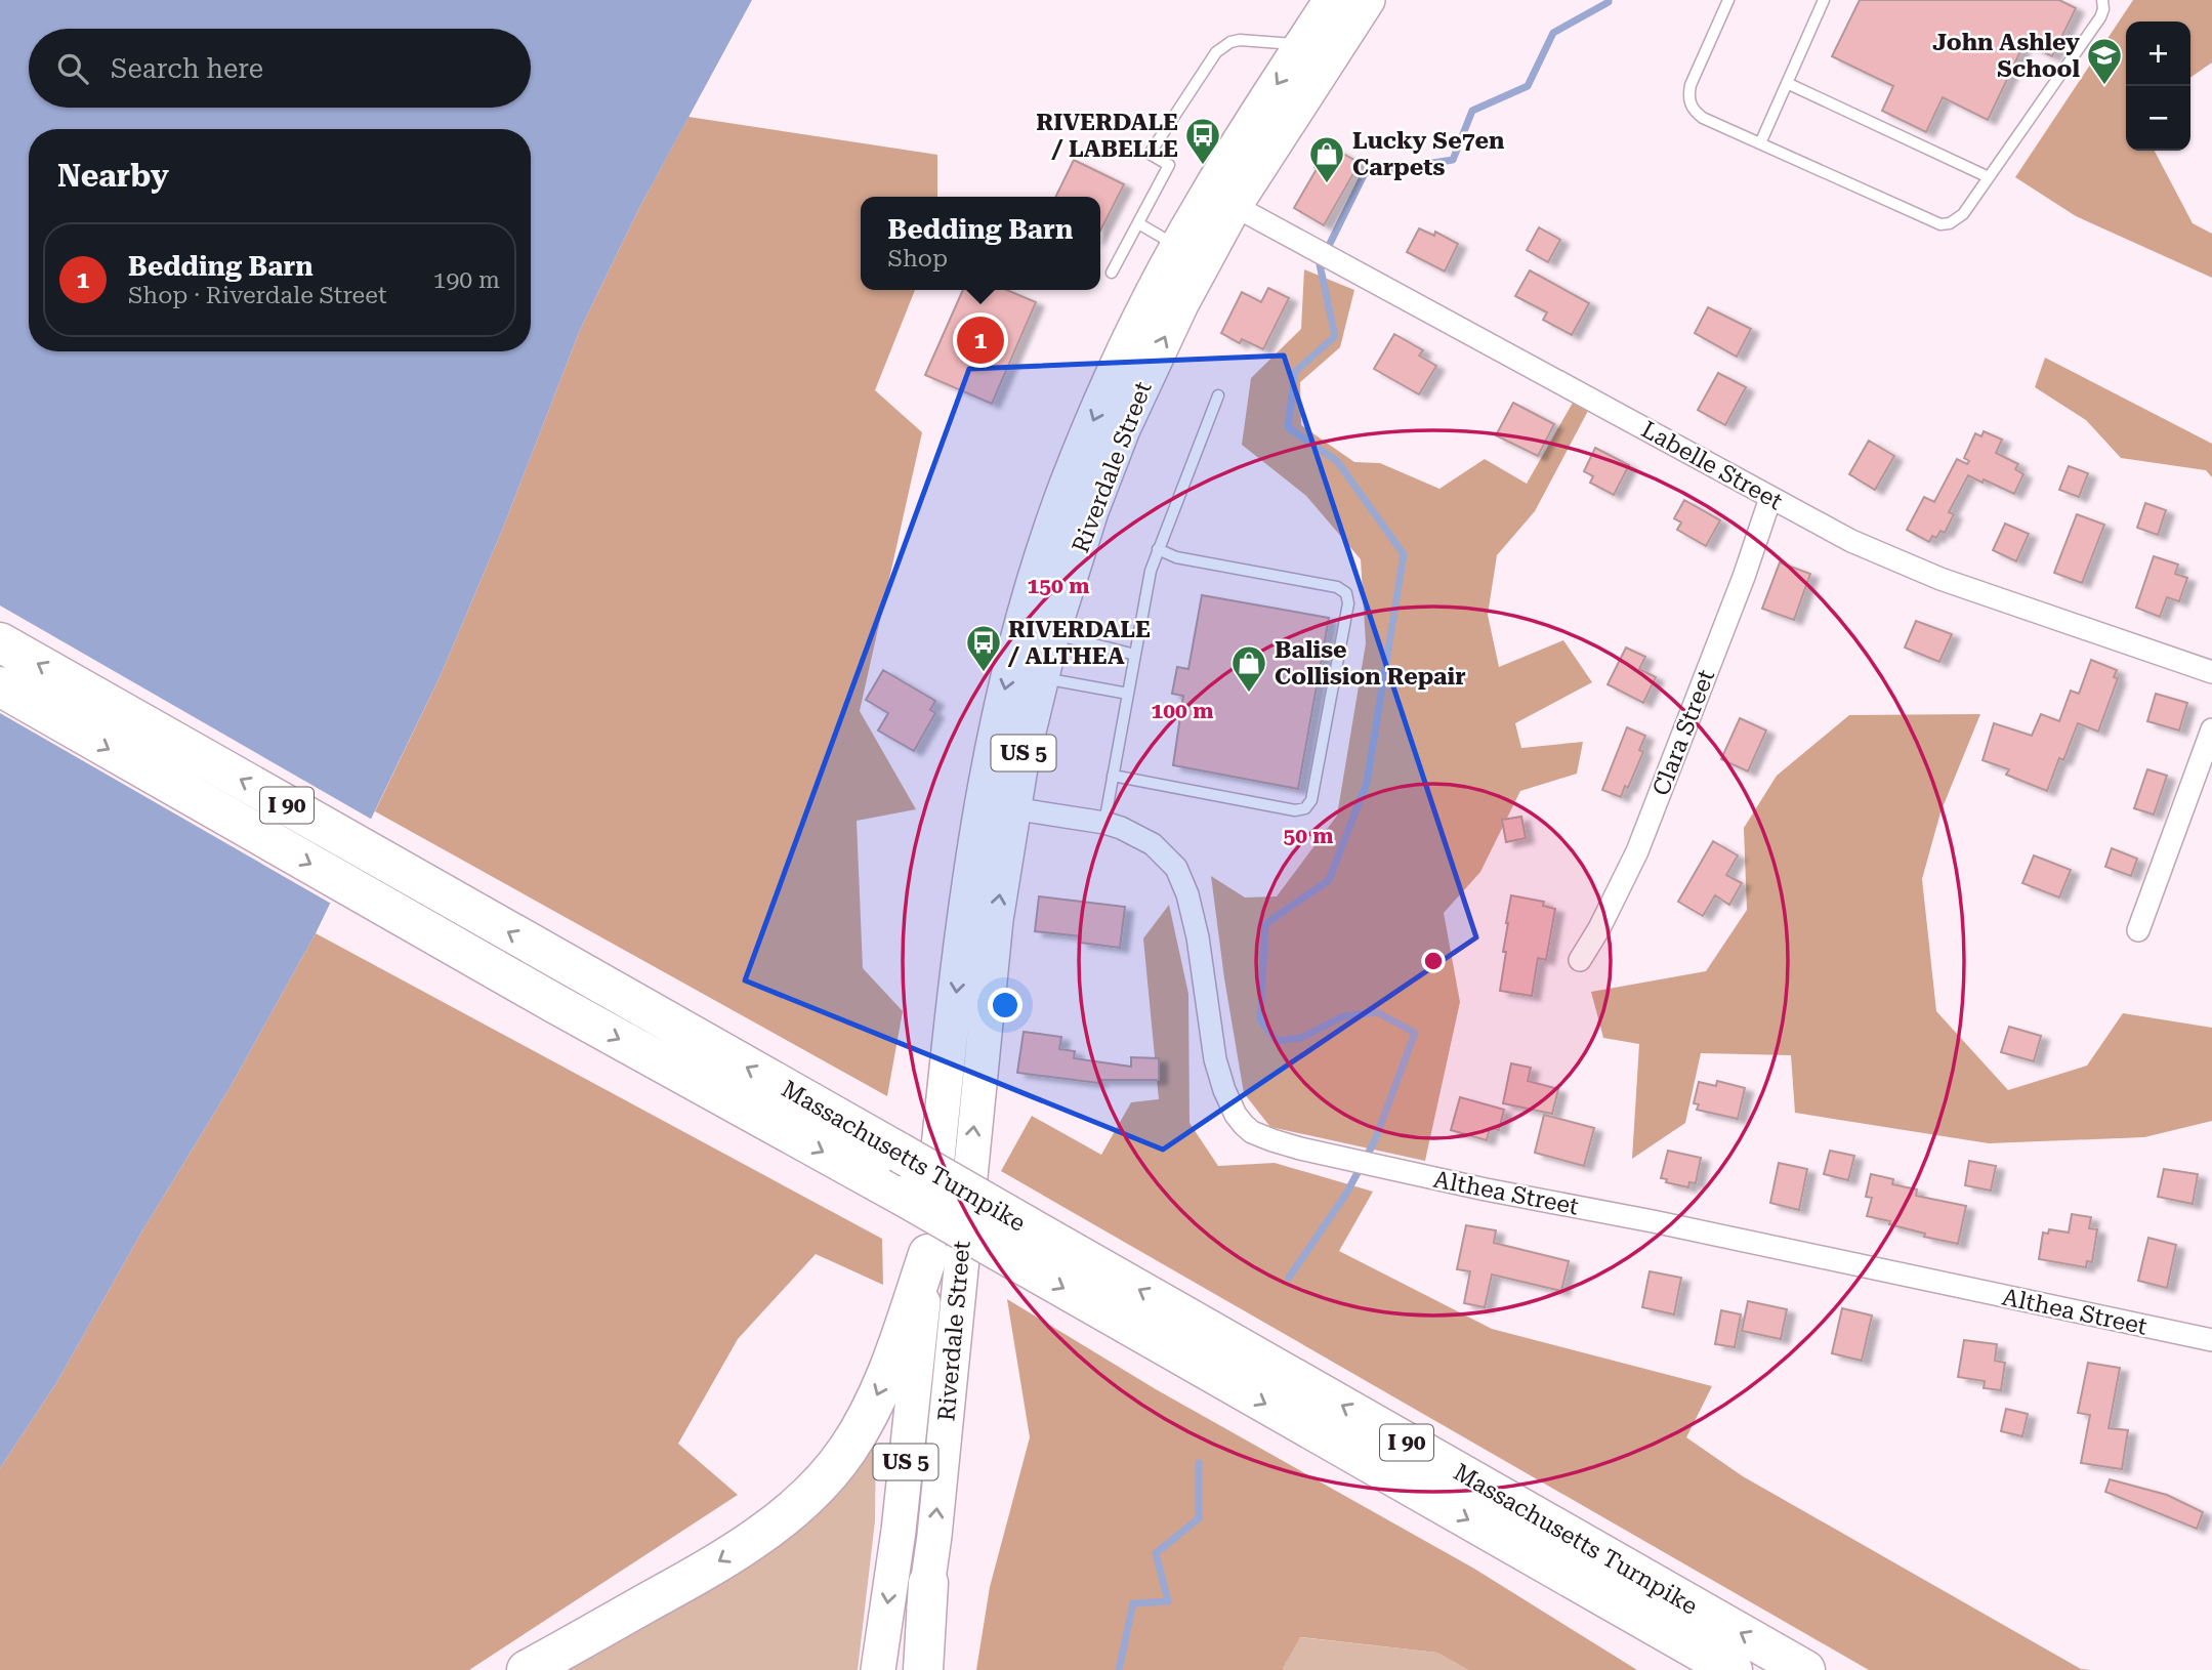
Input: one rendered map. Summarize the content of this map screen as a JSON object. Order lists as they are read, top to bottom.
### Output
{
  "streets": {
    "highway": ["I 90", "Massachusetts Turnpike"],
    "main road": ["Riverdale Street", "US 5"],
    "street": ["Labelle Street", "Clara Street", "Althea Street"]
  },
  "crossings": [
    ["Labelle Street", "Riverdale Street"],
    ["Labelle Street", "Clara Street"],
    ["Riverdale Street", "Althea Street"]
  ],
  "places": {
    "school or university": ["John Ashley School"],
    "bus stop": ["RIVERDALE / LABELLE", "RIVERDALE / ALTHEA"],
    "shop": ["Lucky Se7en Carpets", "Balise Collision Repair"]
  },
  "page": {
    "map_buttons": ["+", "−"],
    "search": "Search here",
    "heading": "Nearby",
    "popup": ["Bedding Barn", "Shop"],
    "list": [
      {
        "mark": "1",
        "name": "Bedding Barn",
        "note": "Shop · Riverdale Street",
        "value": "190 m"
      }
    ],
    "pins": "1"
  },
  "rings": ["150 m", "100 m", "50 m"]
}
